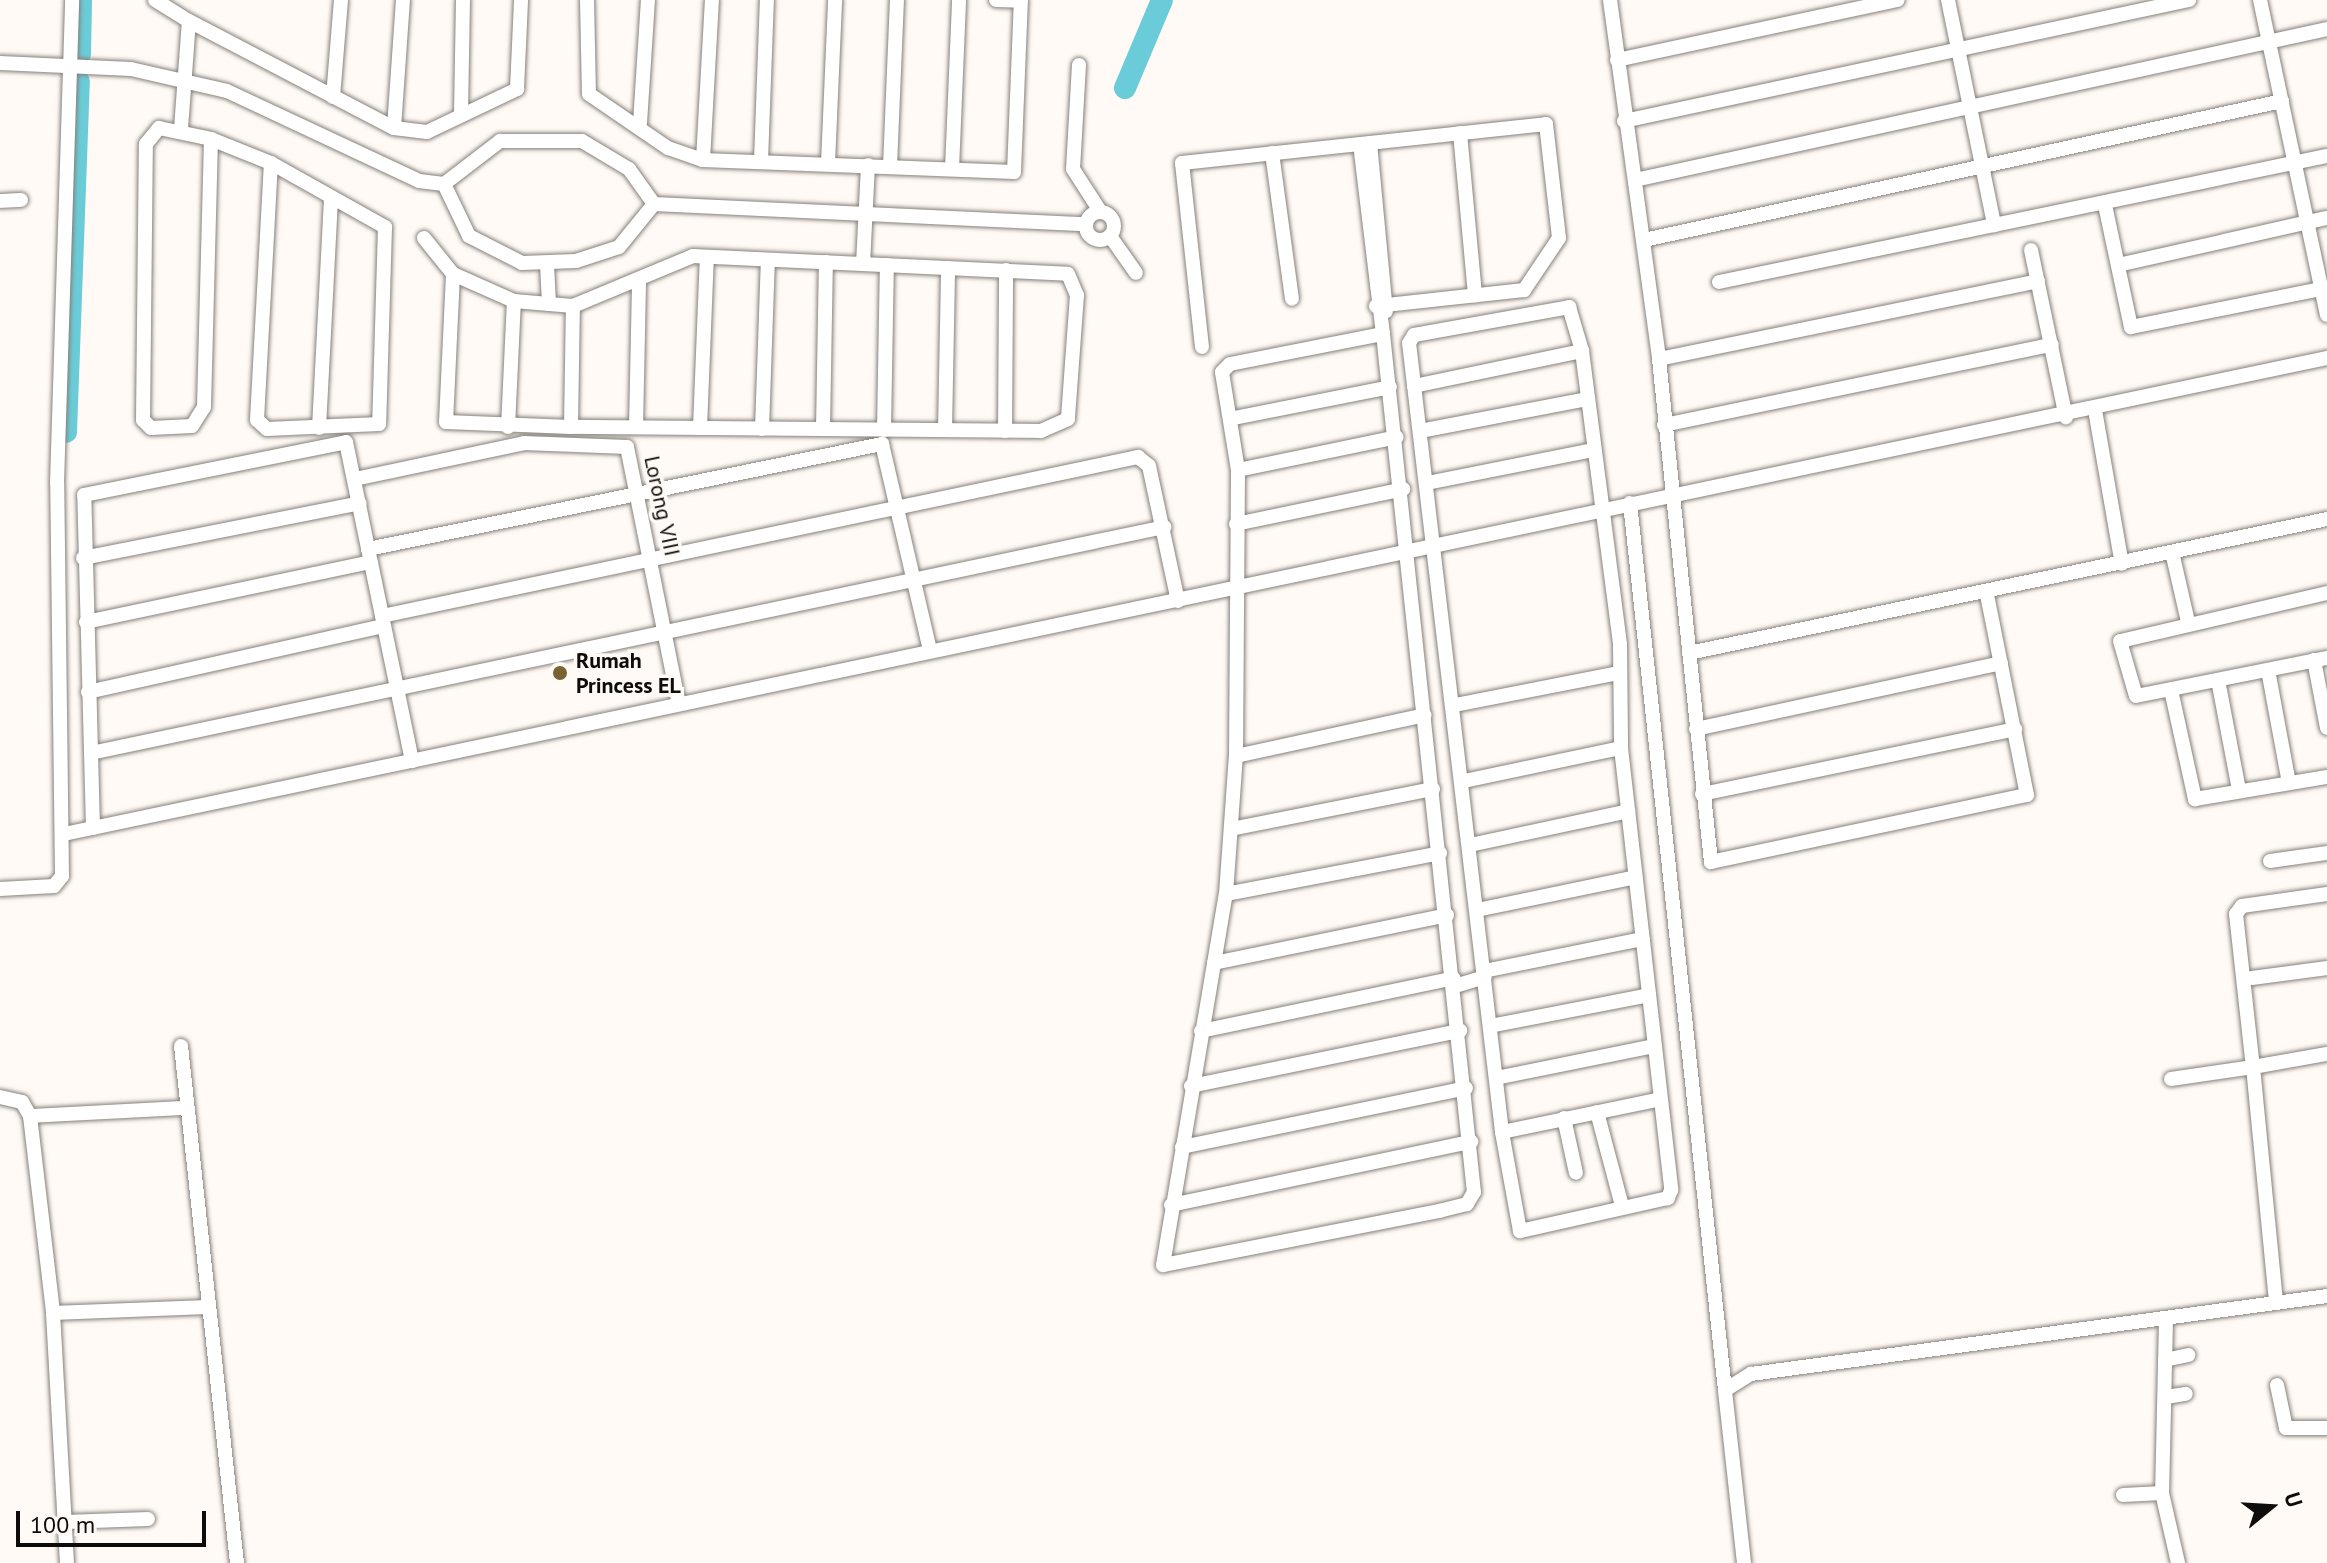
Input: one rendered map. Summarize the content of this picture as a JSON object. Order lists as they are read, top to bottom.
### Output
{
  "streets": {
    "street": ["Lorong VIII"]
  },
  "places": ["Rumah Princess EL"],
  "scale_bar": "100 m",
  "north": "right"
}
